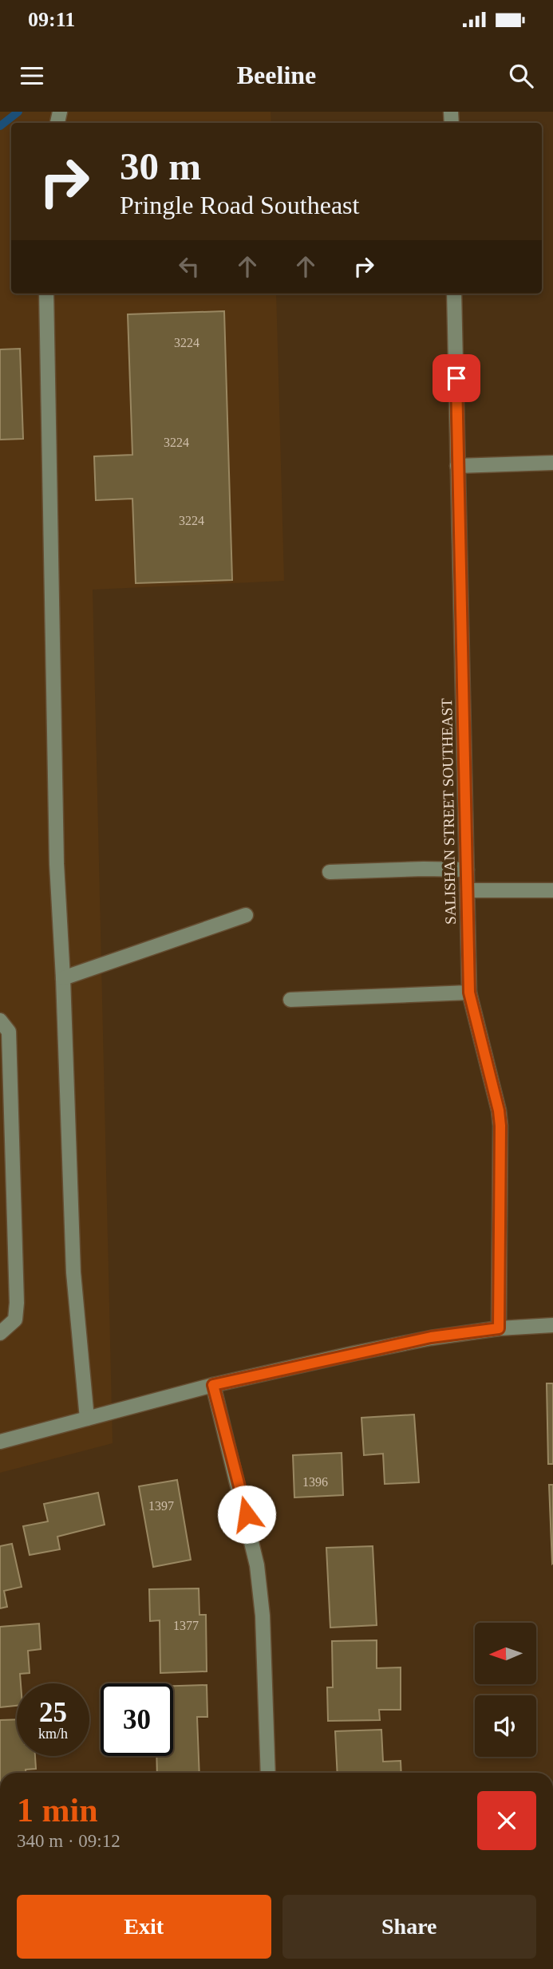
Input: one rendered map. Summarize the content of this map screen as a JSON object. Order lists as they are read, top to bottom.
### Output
{
  "streets": {
    "street": ["SALISHAN STREET SOUTHEAST"]
  },
  "house_numbers": [
    "3224",
    "3224",
    "3224",
    "1396",
    "1397",
    "1377"
  ],
  "north": "left",
  "page": {
    "status": "09:11",
    "header": "Beeline",
    "turn": ["30 m", "Pringle Road Southeast"],
    "speed": "25 km/h",
    "limit": "30",
    "heading": ["1 min", "340 m · 09:12"],
    "buttons": ["Exit", "Share"]
  }
}
